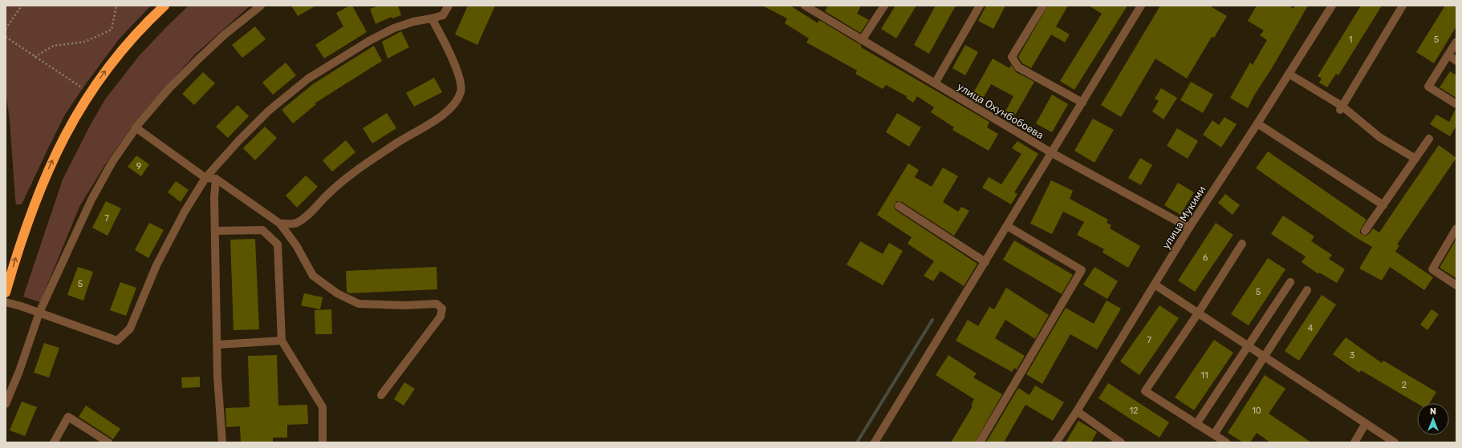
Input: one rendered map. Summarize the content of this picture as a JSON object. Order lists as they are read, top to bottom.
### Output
{
  "streets": {
    "street": ["улица Охунбобоева", "улица Мукими"]
  },
  "crossings": [
    ["улица Охунбобоева", "улица Мукими"]
  ],
  "house_numbers": [
    "1",
    "5",
    "9",
    "7",
    "6",
    "5",
    "5",
    "4",
    "7",
    "3",
    "11",
    "2",
    "12",
    "10"
  ],
  "north": "top"
}
